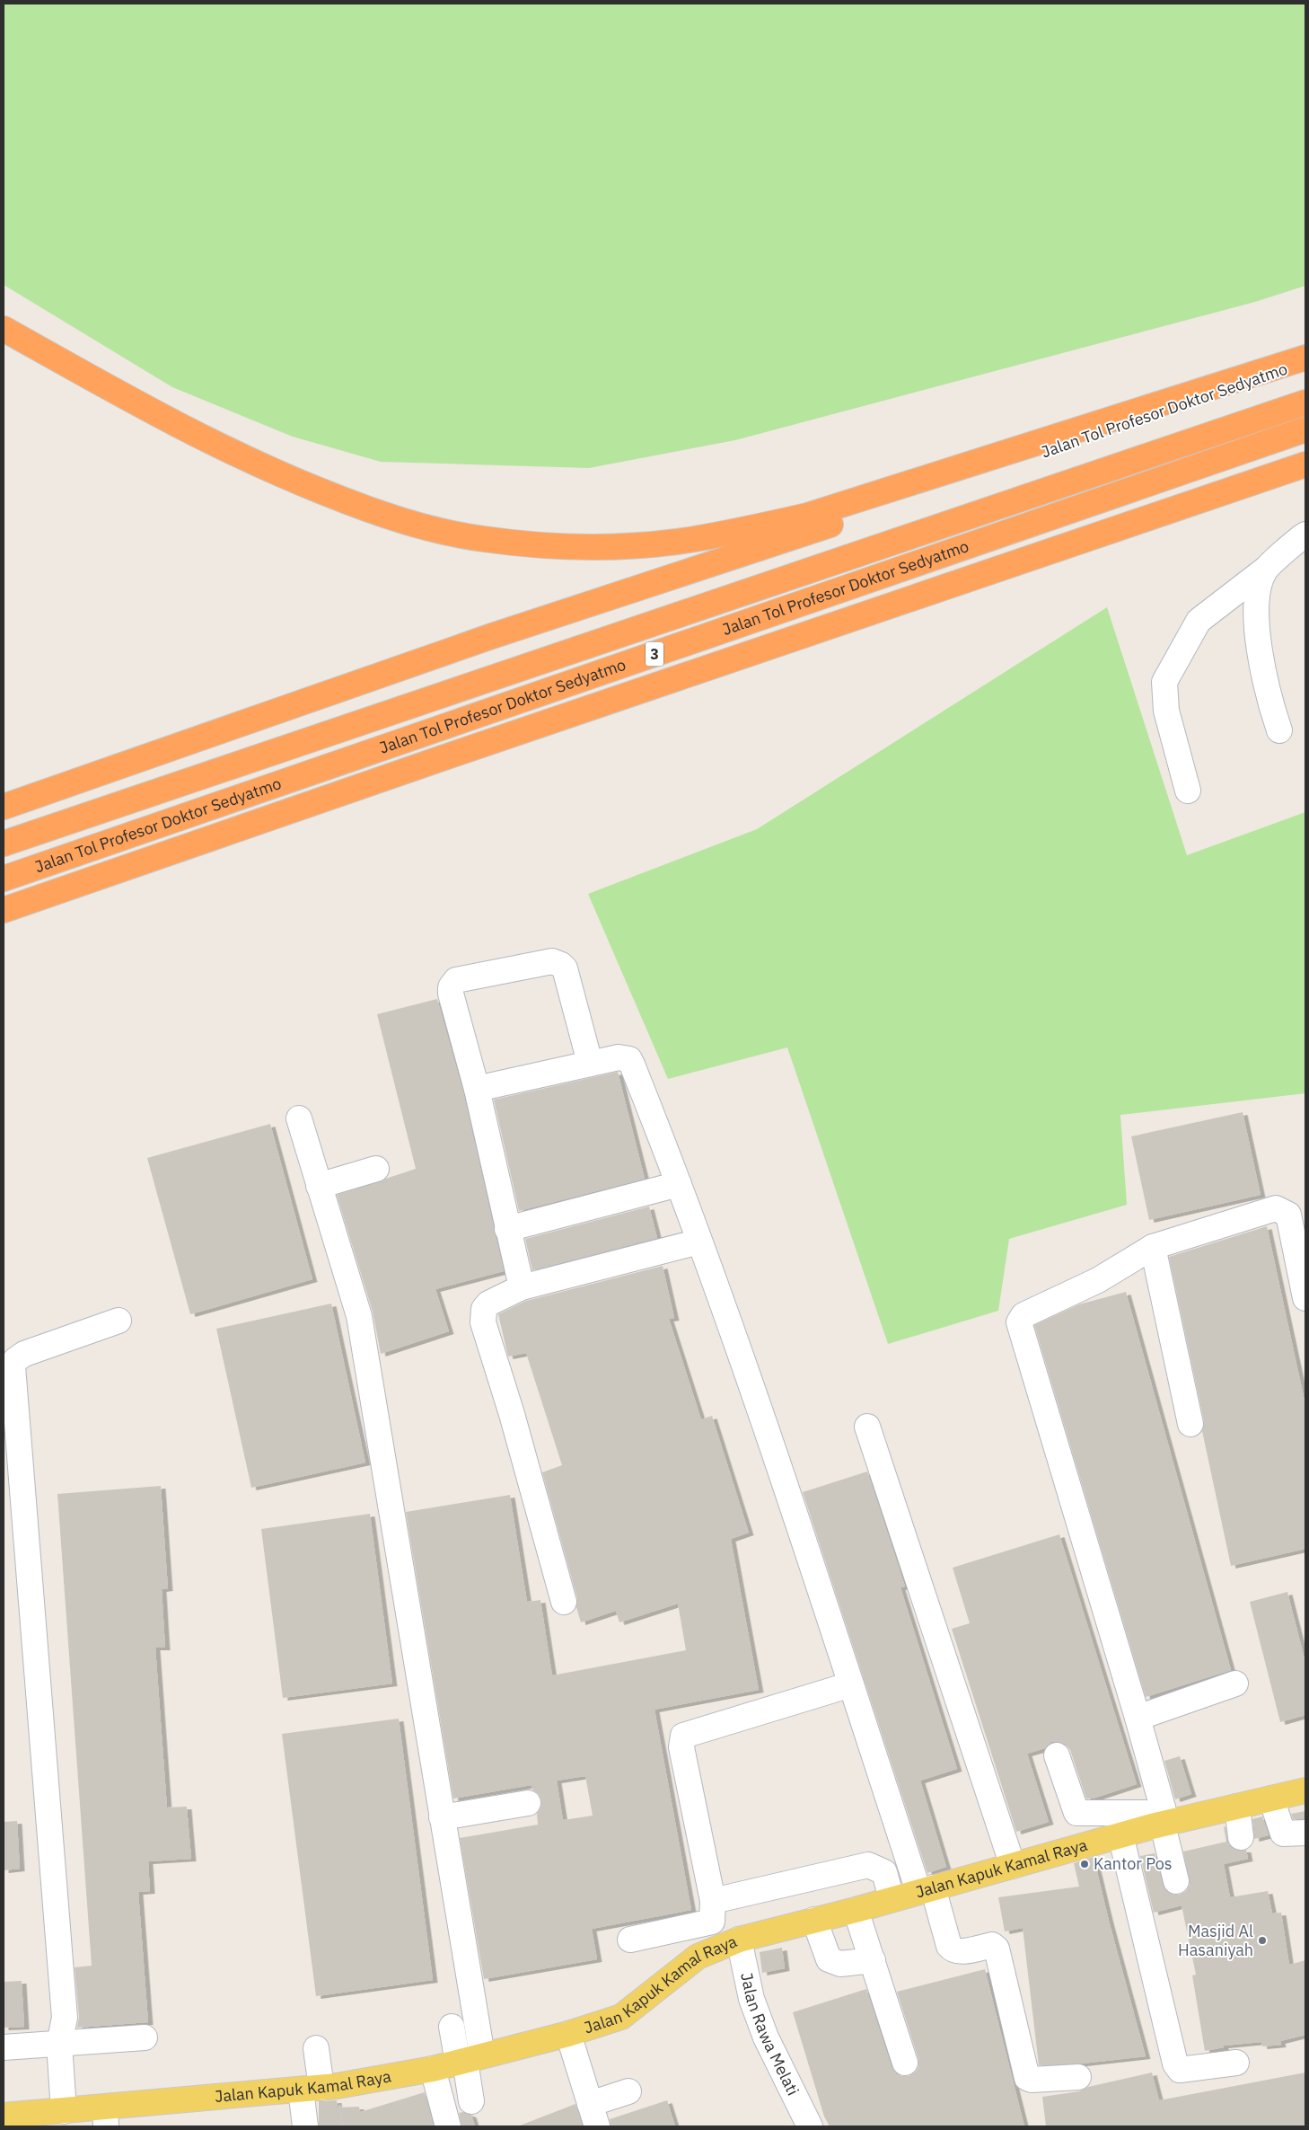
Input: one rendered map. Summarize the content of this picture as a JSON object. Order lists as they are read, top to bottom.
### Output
{
  "streets": {
    "highway": ["Jalan Tol Profesor Doktor Sedyatmo", "3"],
    "main road": ["Jalan Kapuk Kamal Raya"],
    "street": ["Jalan Rawa Melati"]
  },
  "crossings": [
    ["Jalan Kapuk Kamal Raya", "Jalan Rawa Melati"]
  ],
  "places": ["Kantor Pos", "Masjid Al Hasaniyah"]
}
